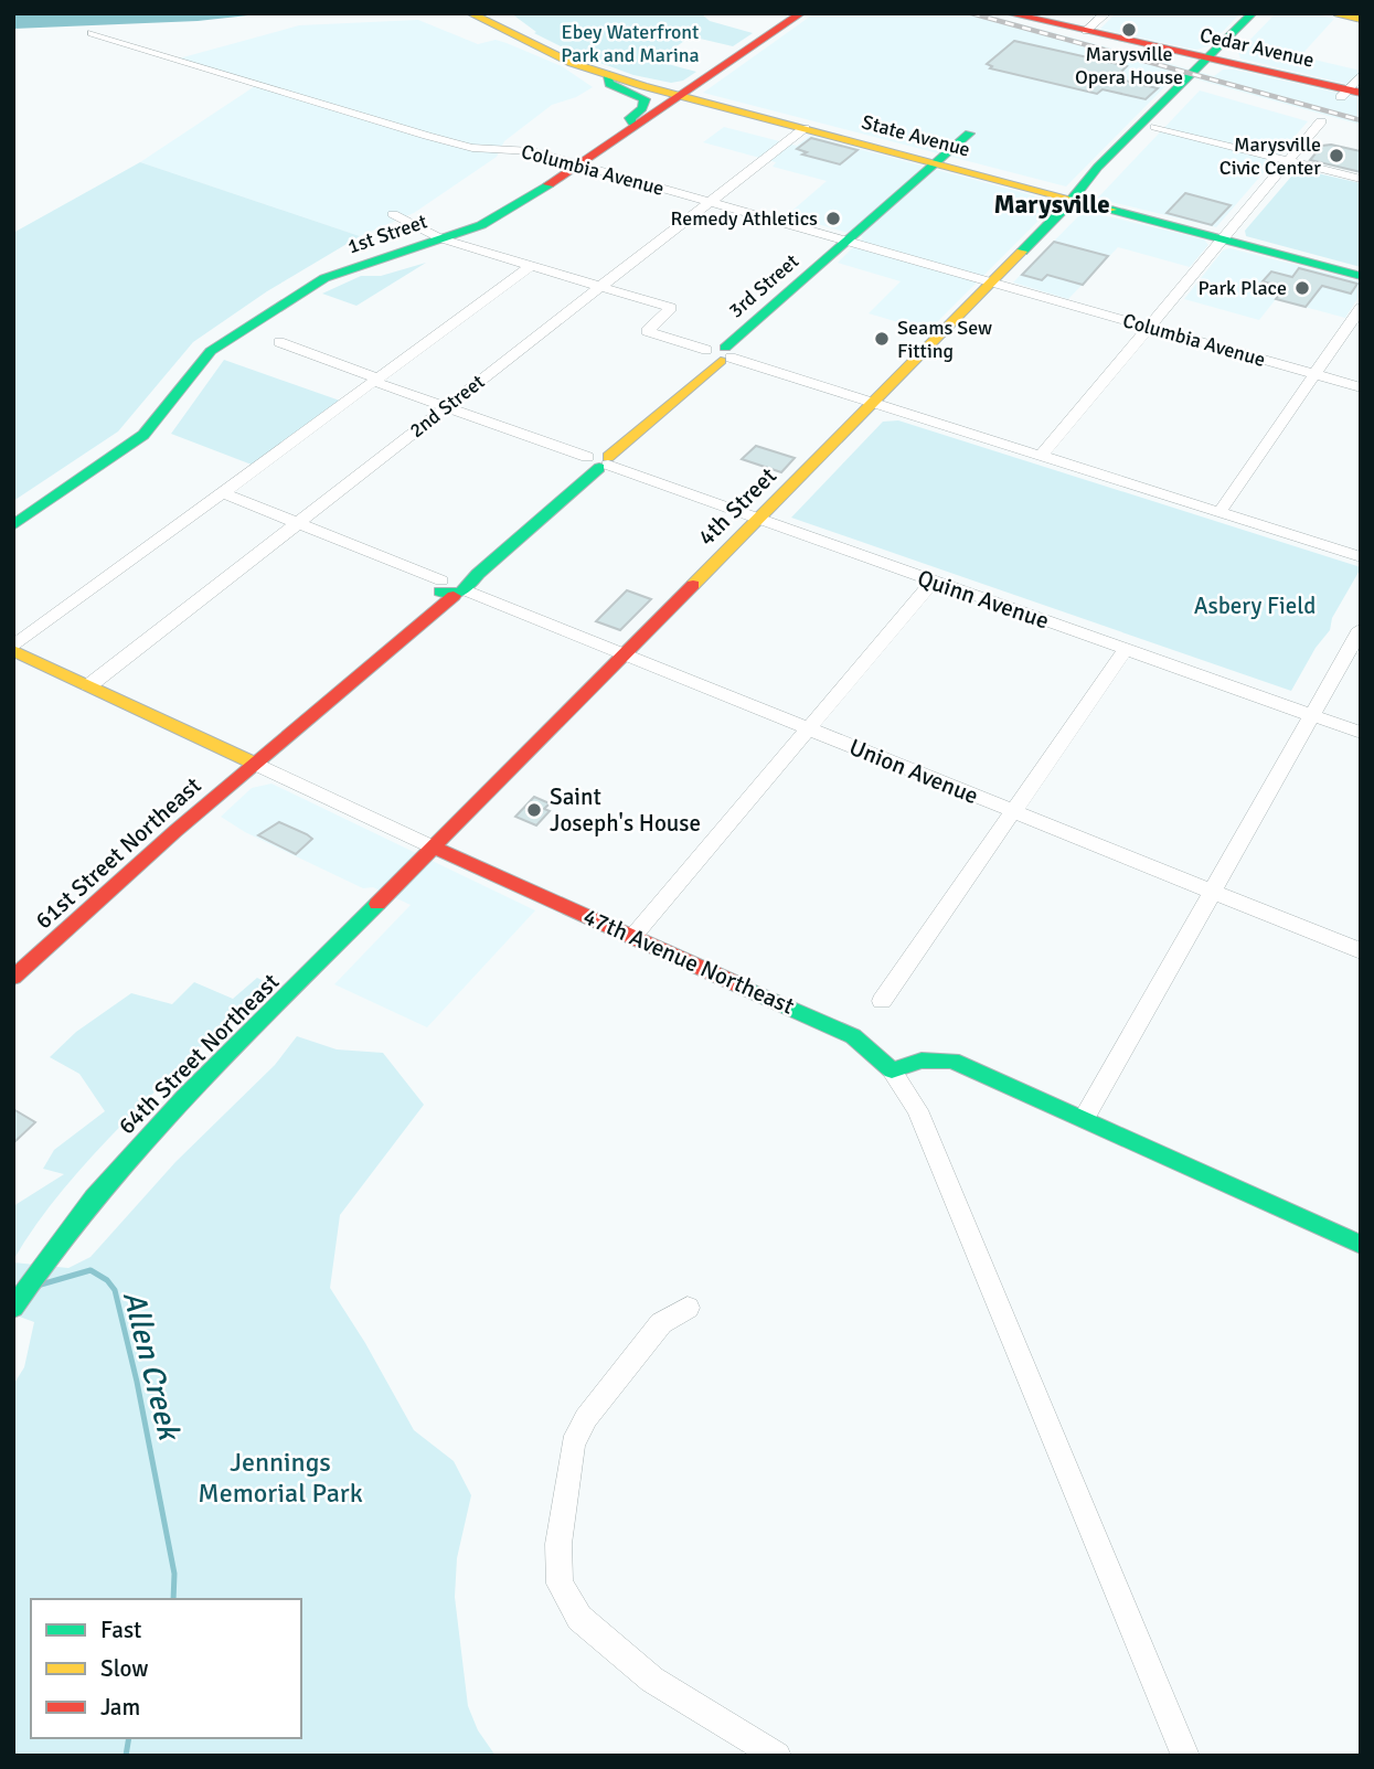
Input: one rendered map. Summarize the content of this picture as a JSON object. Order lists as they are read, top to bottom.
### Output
{
  "streets": {
    "street": [
      "Cedar Avenue",
      "State Avenue",
      "Columbia Avenue",
      "1st Street",
      "3rd Street",
      "2nd Street",
      "4th Street",
      "Quinn Avenue",
      "Union Avenue",
      "61st Street Northeast",
      "47th Avenue Northeast",
      "64th Street Northeast"
    ]
  },
  "crossings": [
    ["Cedar Avenue", "4th Street"],
    ["State Avenue", "1st Street"],
    ["State Avenue", "3rd Street"],
    ["State Avenue", "2nd Street"],
    ["State Avenue", "4th Street"],
    ["Columbia Avenue", "1st Street"],
    ["Columbia Avenue", "3rd Street"],
    ["Columbia Avenue", "2nd Street"],
    ["Columbia Avenue", "4th Street"],
    ["3rd Street", "Quinn Avenue"],
    ["3rd Street", "Union Avenue"],
    ["3rd Street", "61st Street Northeast"],
    ["3rd Street", "47th Avenue Northeast"],
    ["2nd Street", "Quinn Avenue"],
    ["2nd Street", "Union Avenue"],
    ["2nd Street", "47th Avenue Northeast"],
    ["4th Street", "Quinn Avenue"],
    ["4th Street", "Union Avenue"],
    ["4th Street", "47th Avenue Northeast"],
    ["4th Street", "64th Street Northeast"],
    ["61st Street Northeast", "47th Avenue Northeast"],
    ["47th Avenue Northeast", "64th Street Northeast"]
  ],
  "districts": ["Marysville"],
  "water": ["Allen Creek"],
  "parks": ["Ebey Waterfront Park and Marina", "Asbery Field", "Jennings Memorial Park"],
  "places": [
    "Marysville Opera House",
    "Marysville Civic Center",
    "Remedy Athletics",
    "Park Place",
    "Seams Sew Fitting",
    "Saint Joseph's House"
  ],
  "legend": ["Fast", "Slow", "Jam"]
}
